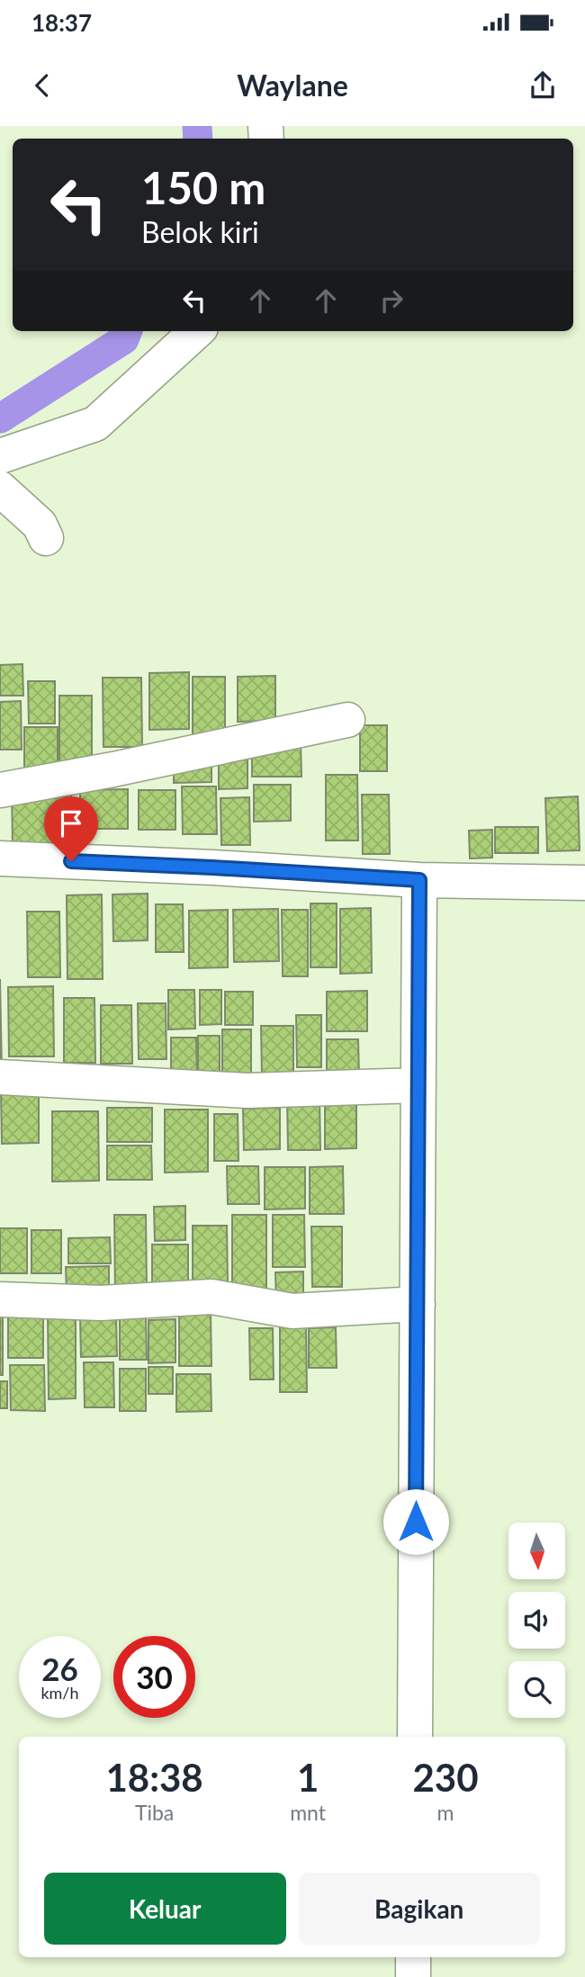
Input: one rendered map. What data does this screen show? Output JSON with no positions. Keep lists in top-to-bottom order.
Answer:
{
  "north": "bottom",
  "page": {
    "status": "18:37",
    "header": "Waylane",
    "turn": ["150 m", "Belok kiri"],
    "speed": "26 km/h",
    "limit": "30",
    "eta": [
      "18:38",
      "Tiba",
      "1",
      "mnt",
      "230",
      "m"
    ],
    "buttons": ["Keluar", "Bagikan"]
  }
}
